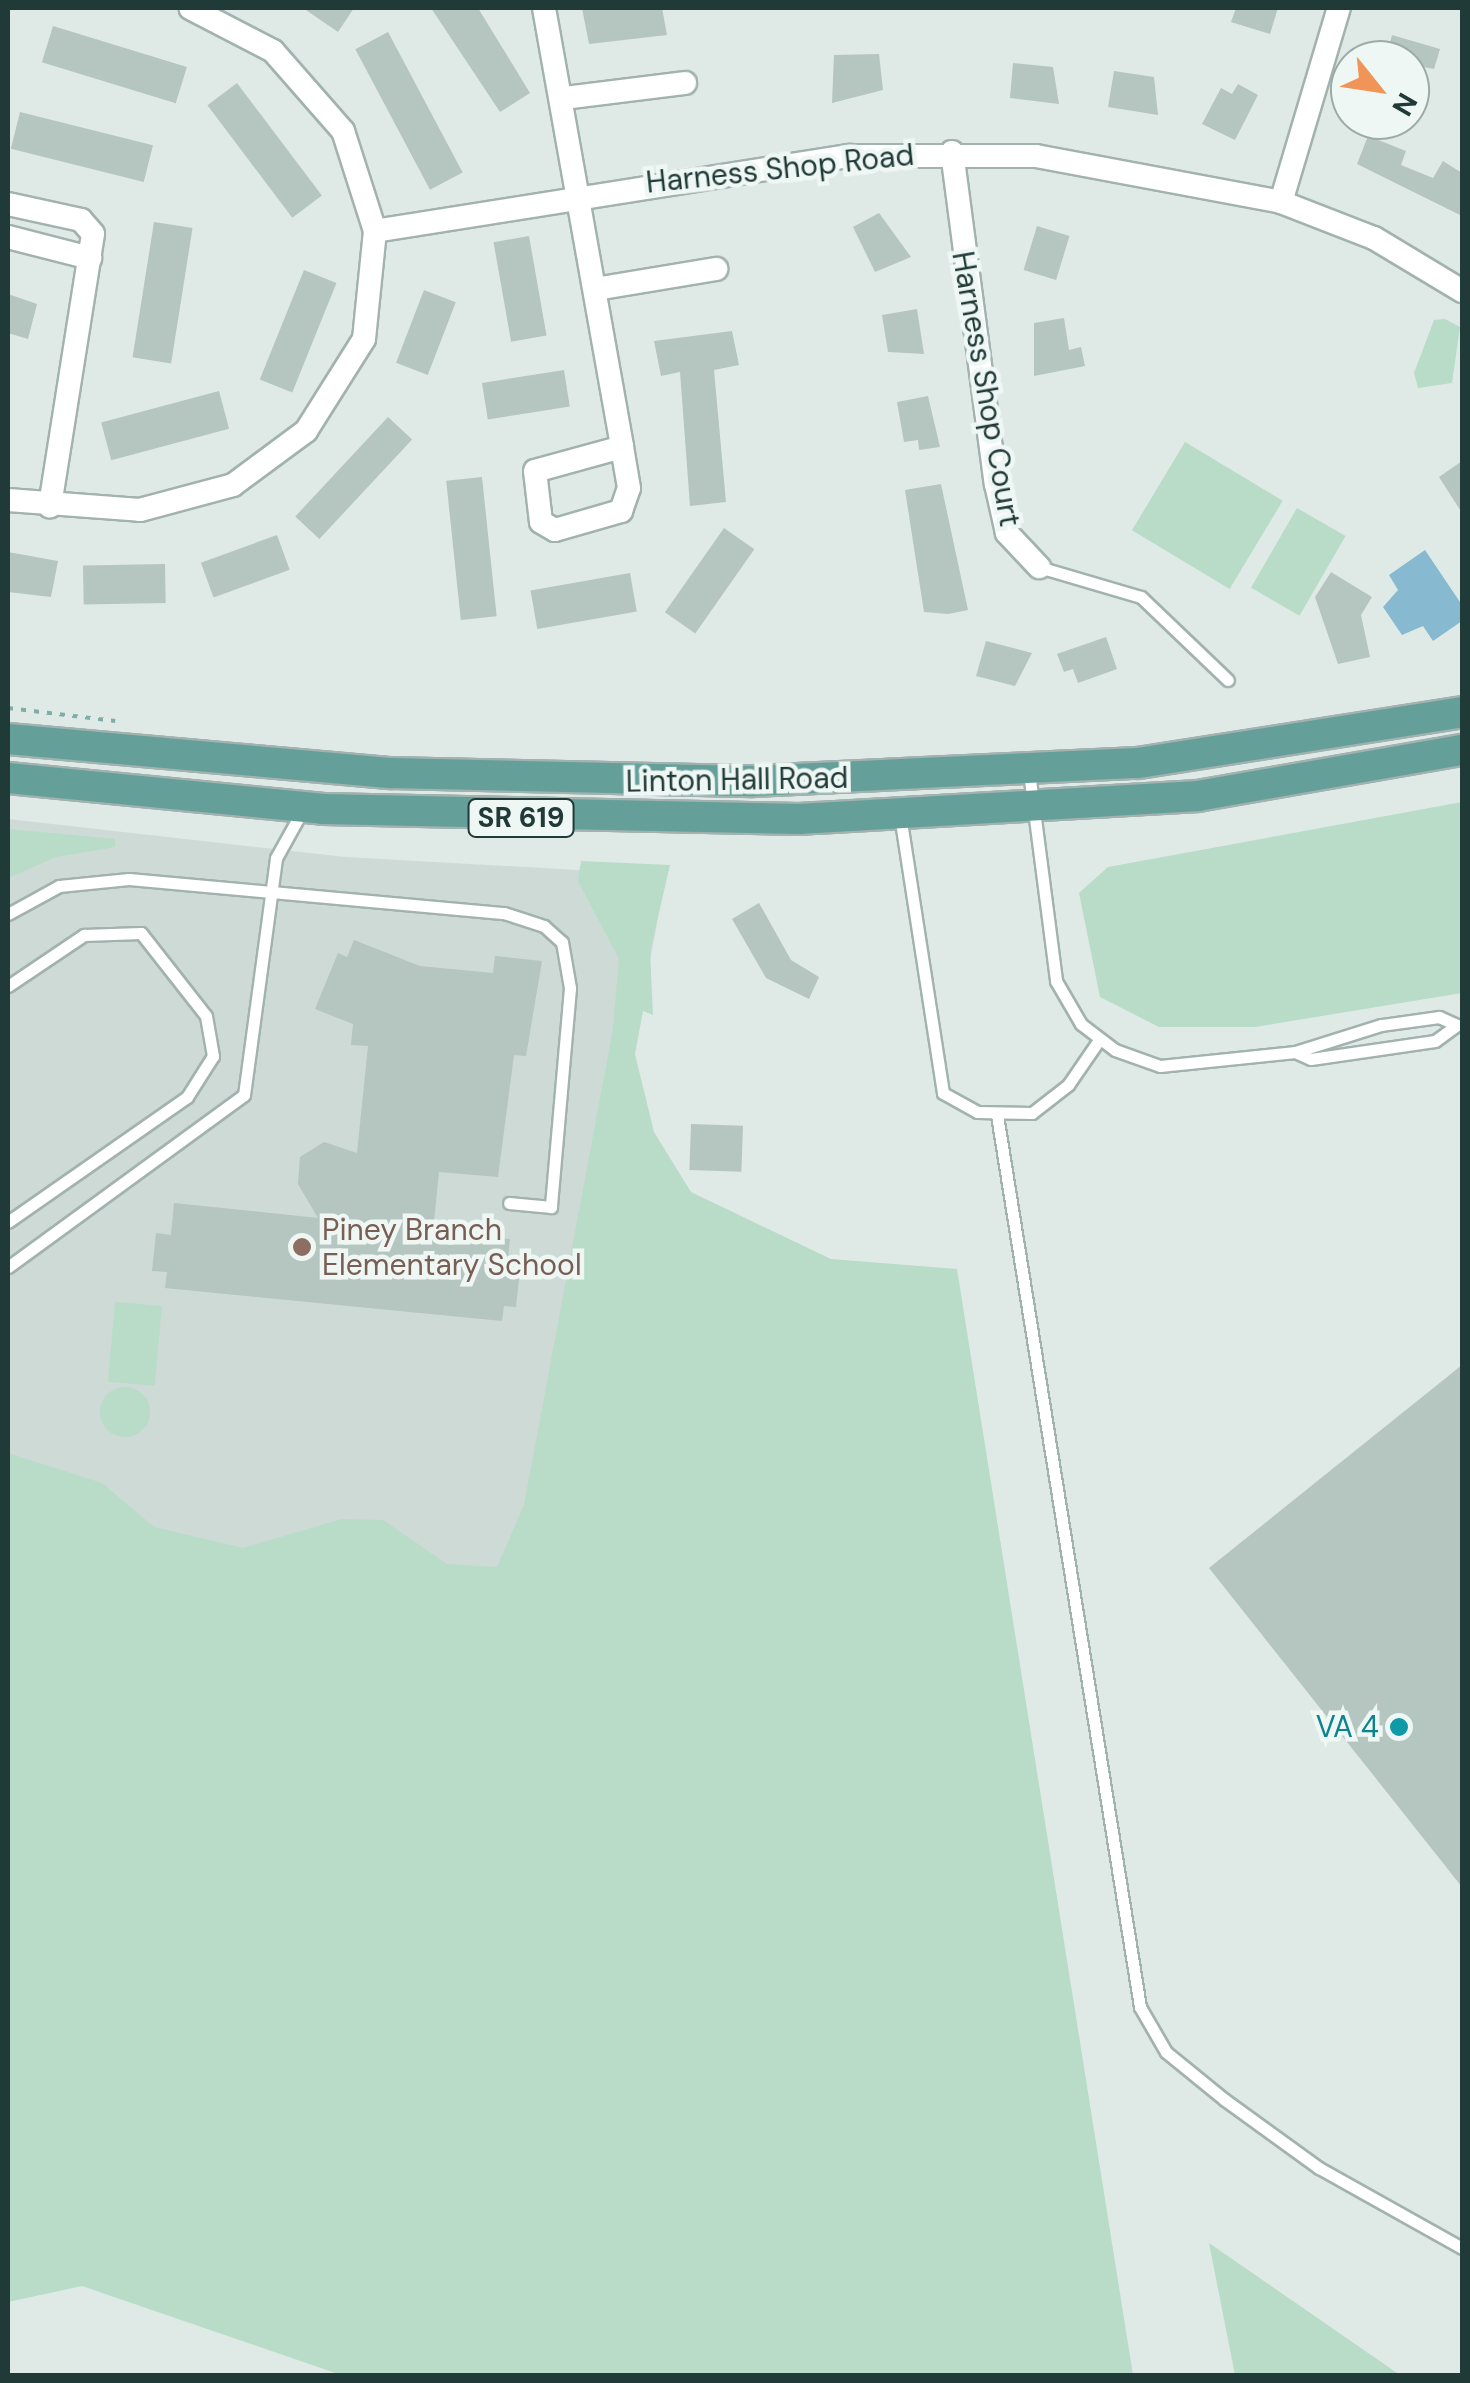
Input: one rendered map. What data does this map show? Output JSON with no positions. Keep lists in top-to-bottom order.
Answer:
{
  "streets": {
    "main road": ["Linton Hall Road", "SR 619"],
    "street": ["Harness Shop Road", "Harness Shop Court"]
  },
  "crossings": [
    ["Harness Shop Road", "Harness Shop Court"]
  ],
  "places": ["Piney Branch Elementary School", "VA 4"],
  "north": "bottom right"
}
